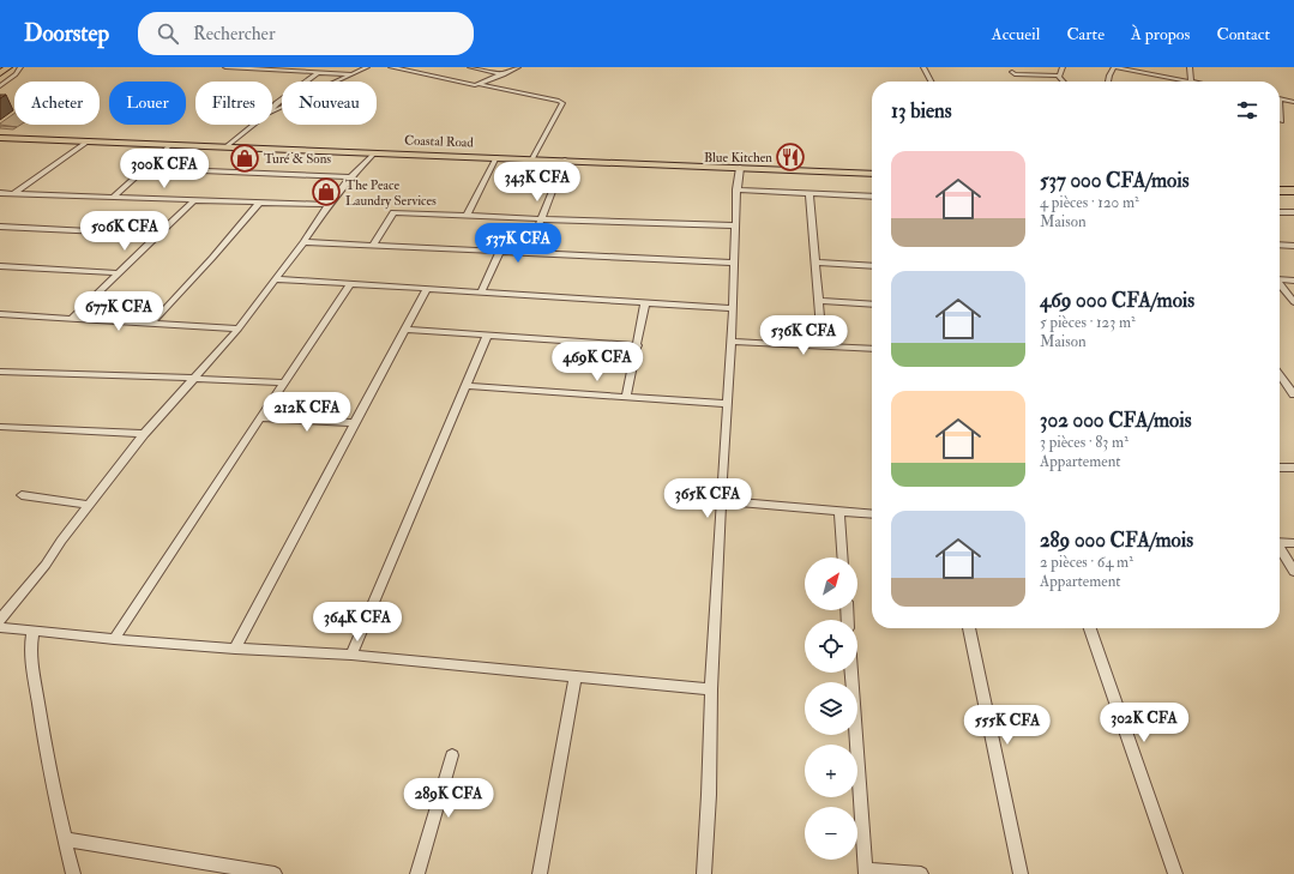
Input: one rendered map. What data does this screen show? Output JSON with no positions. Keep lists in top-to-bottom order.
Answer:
{
  "streets": {
    "main road": ["Coastal Road"]
  },
  "places": {
    "restaurant": ["Blue Kitchen"],
    "shop": ["Turé & Sons", "The Peace Laundry Services"]
  },
  "north": "top right",
  "page": {
    "header": "Doorstep",
    "search": "Rechercher",
    "nav": [
      "Accueil",
      "Carte",
      "À propos",
      "Contact"
    ],
    "chip": [
      "Acheter",
      "Louer",
      "Filtres",
      "Nouveau"
    ],
    "heading": "13 biens",
    "list": [
      {
        "name": "537 000 CFA/mois",
        "note": "4 pièces · 120 m² · Maison"
      },
      {
        "name": "469 000 CFA/mois",
        "note": "5 pièces · 123 m² · Maison"
      },
      {
        "name": "302 000 CFA/mois",
        "note": "3 pièces · 83 m² · Appartement"
      },
      {
        "name": "289 000 CFA/mois",
        "note": "2 pièces · 64 m² · Appartement"
      }
    ],
    "price": [
      "300K CFA",
      "343K CFA",
      "506K CFA",
      "537K CFA",
      "677K CFA",
      "536K CFA",
      "469K CFA",
      "212K CFA",
      "365K CFA",
      "364K CFA",
      "302K CFA",
      "555K CFA",
      "289K CFA"
    ],
    "map_buttons": ["+", "−"]
  }
}
